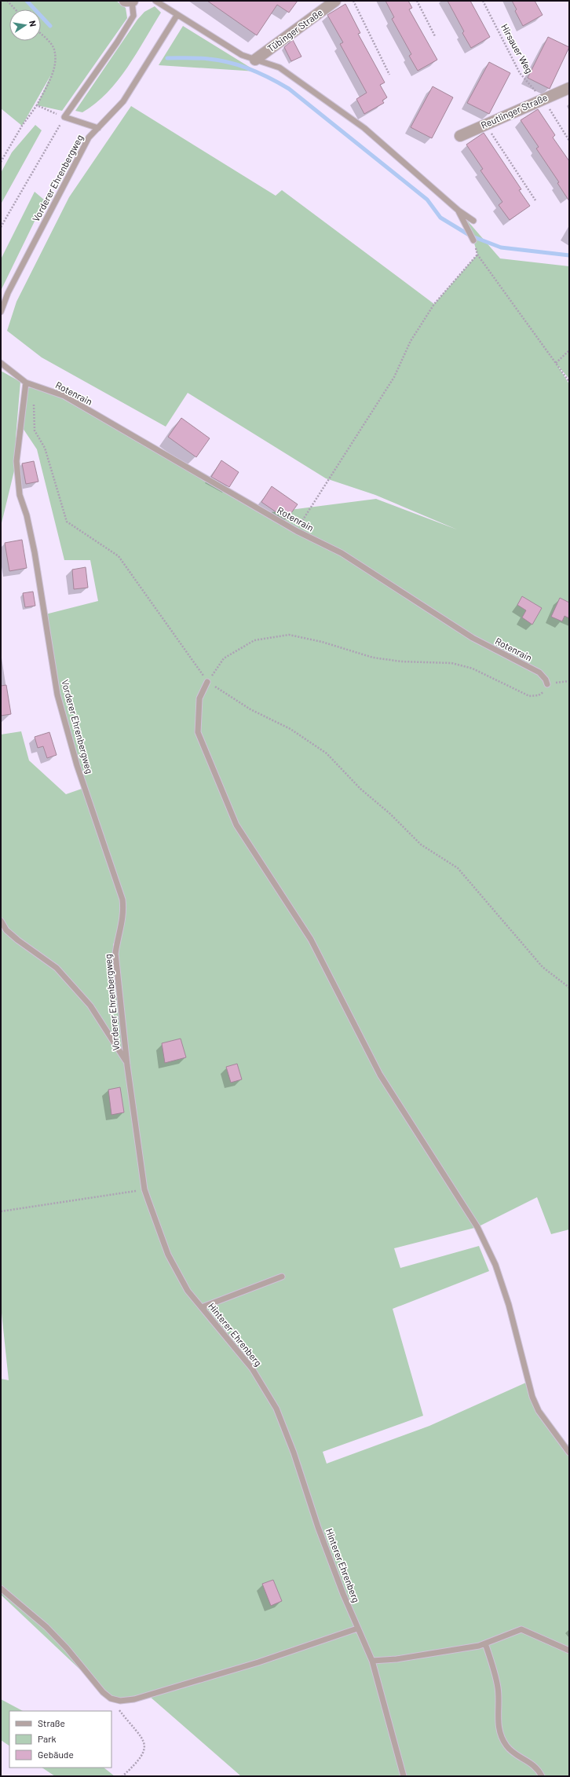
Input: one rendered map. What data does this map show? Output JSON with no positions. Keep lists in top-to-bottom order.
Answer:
{
  "streets": {
    "street": ["Tübinger Straße", "Reutlinger Straße"],
    "lane": ["Vorderer Ehrenbergweg", "Rotenrain", "Hinterer Ehrenberg"],
    "path": ["Hirsauer Weg"]
  },
  "crossings": [
    ["Hirsauer Weg", "Reutlinger Straße"],
    ["Vorderer Ehrenbergweg", "Rotenrain"],
    ["Vorderer Ehrenbergweg", "Hinterer Ehrenberg"]
  ],
  "legend": ["Straße", "Park", "Gebäude"],
  "north": "right"
}
